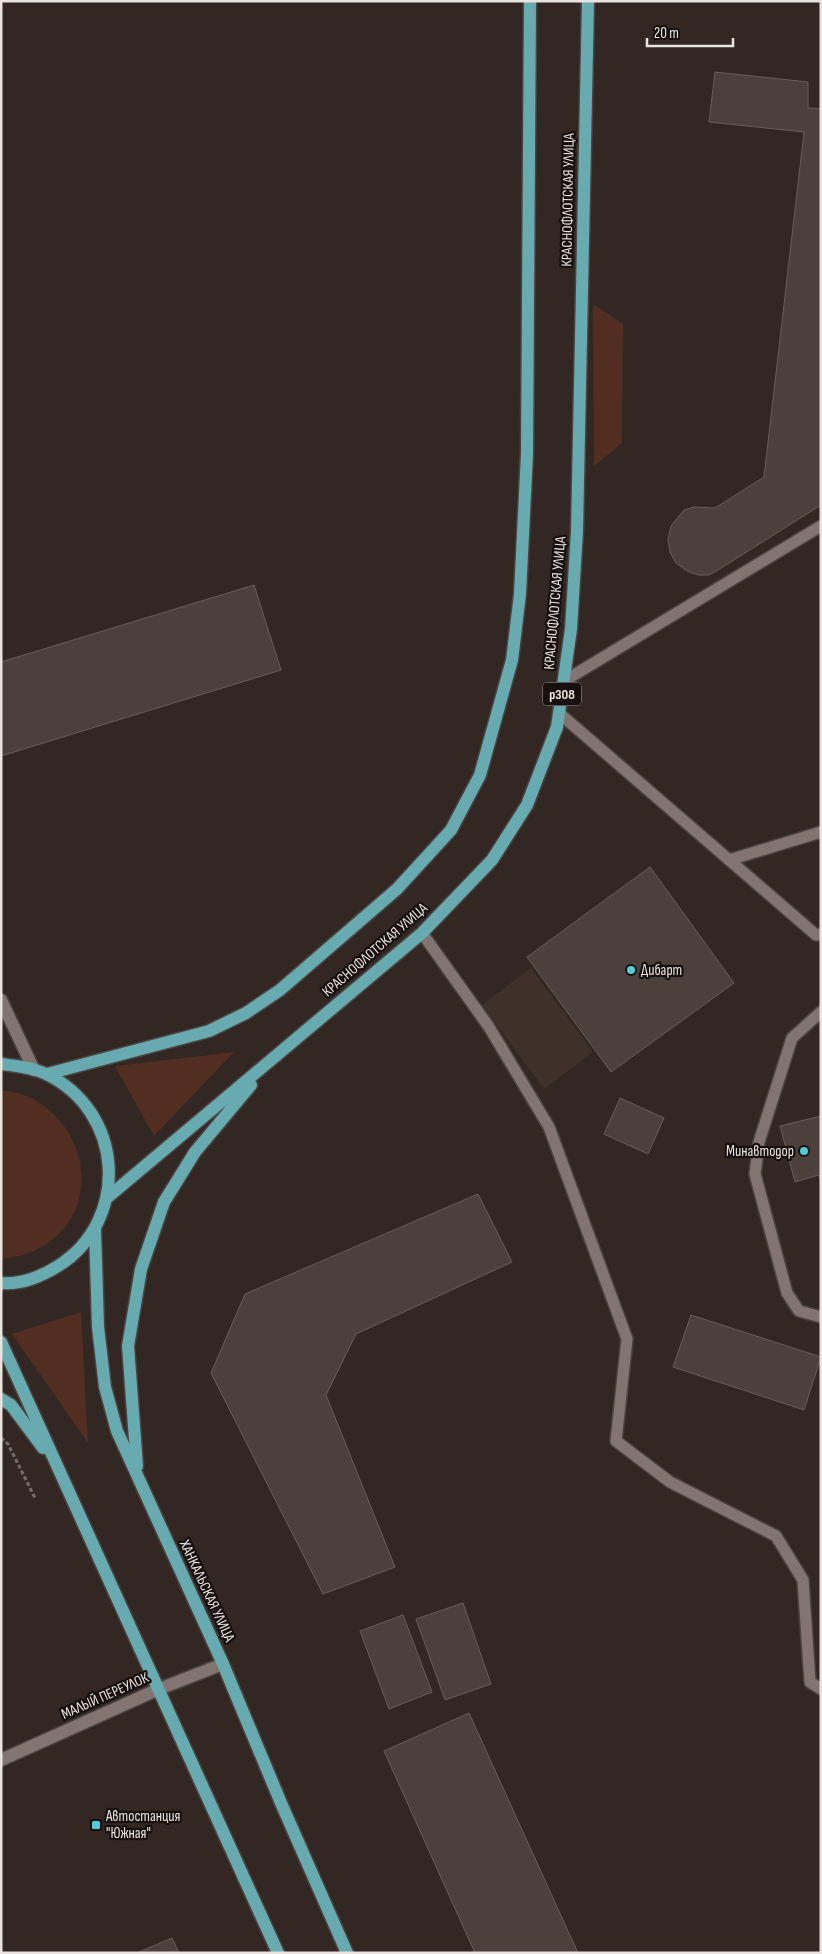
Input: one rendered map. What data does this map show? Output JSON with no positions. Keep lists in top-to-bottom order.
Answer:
{
  "streets": {
    "main road": ["КРАСНОФЛОТСКАЯ УЛИЦА", "p308", "ХАНКАЛЬСКАЯ УЛИЦА"],
    "street": ["МАЛЫЙ ПЕРЕУЛОК"]
  },
  "crossings": [
    ["ХАНКАЛЬСКАЯ УЛИЦА", "МАЛЫЙ ПЕРЕУЛОК"]
  ],
  "places": {
    "other": ["Дибарт", "Минавтодор"],
    "transit": ["Автостанция \"Южная\""]
  },
  "scale_bar": "20 m"
}
